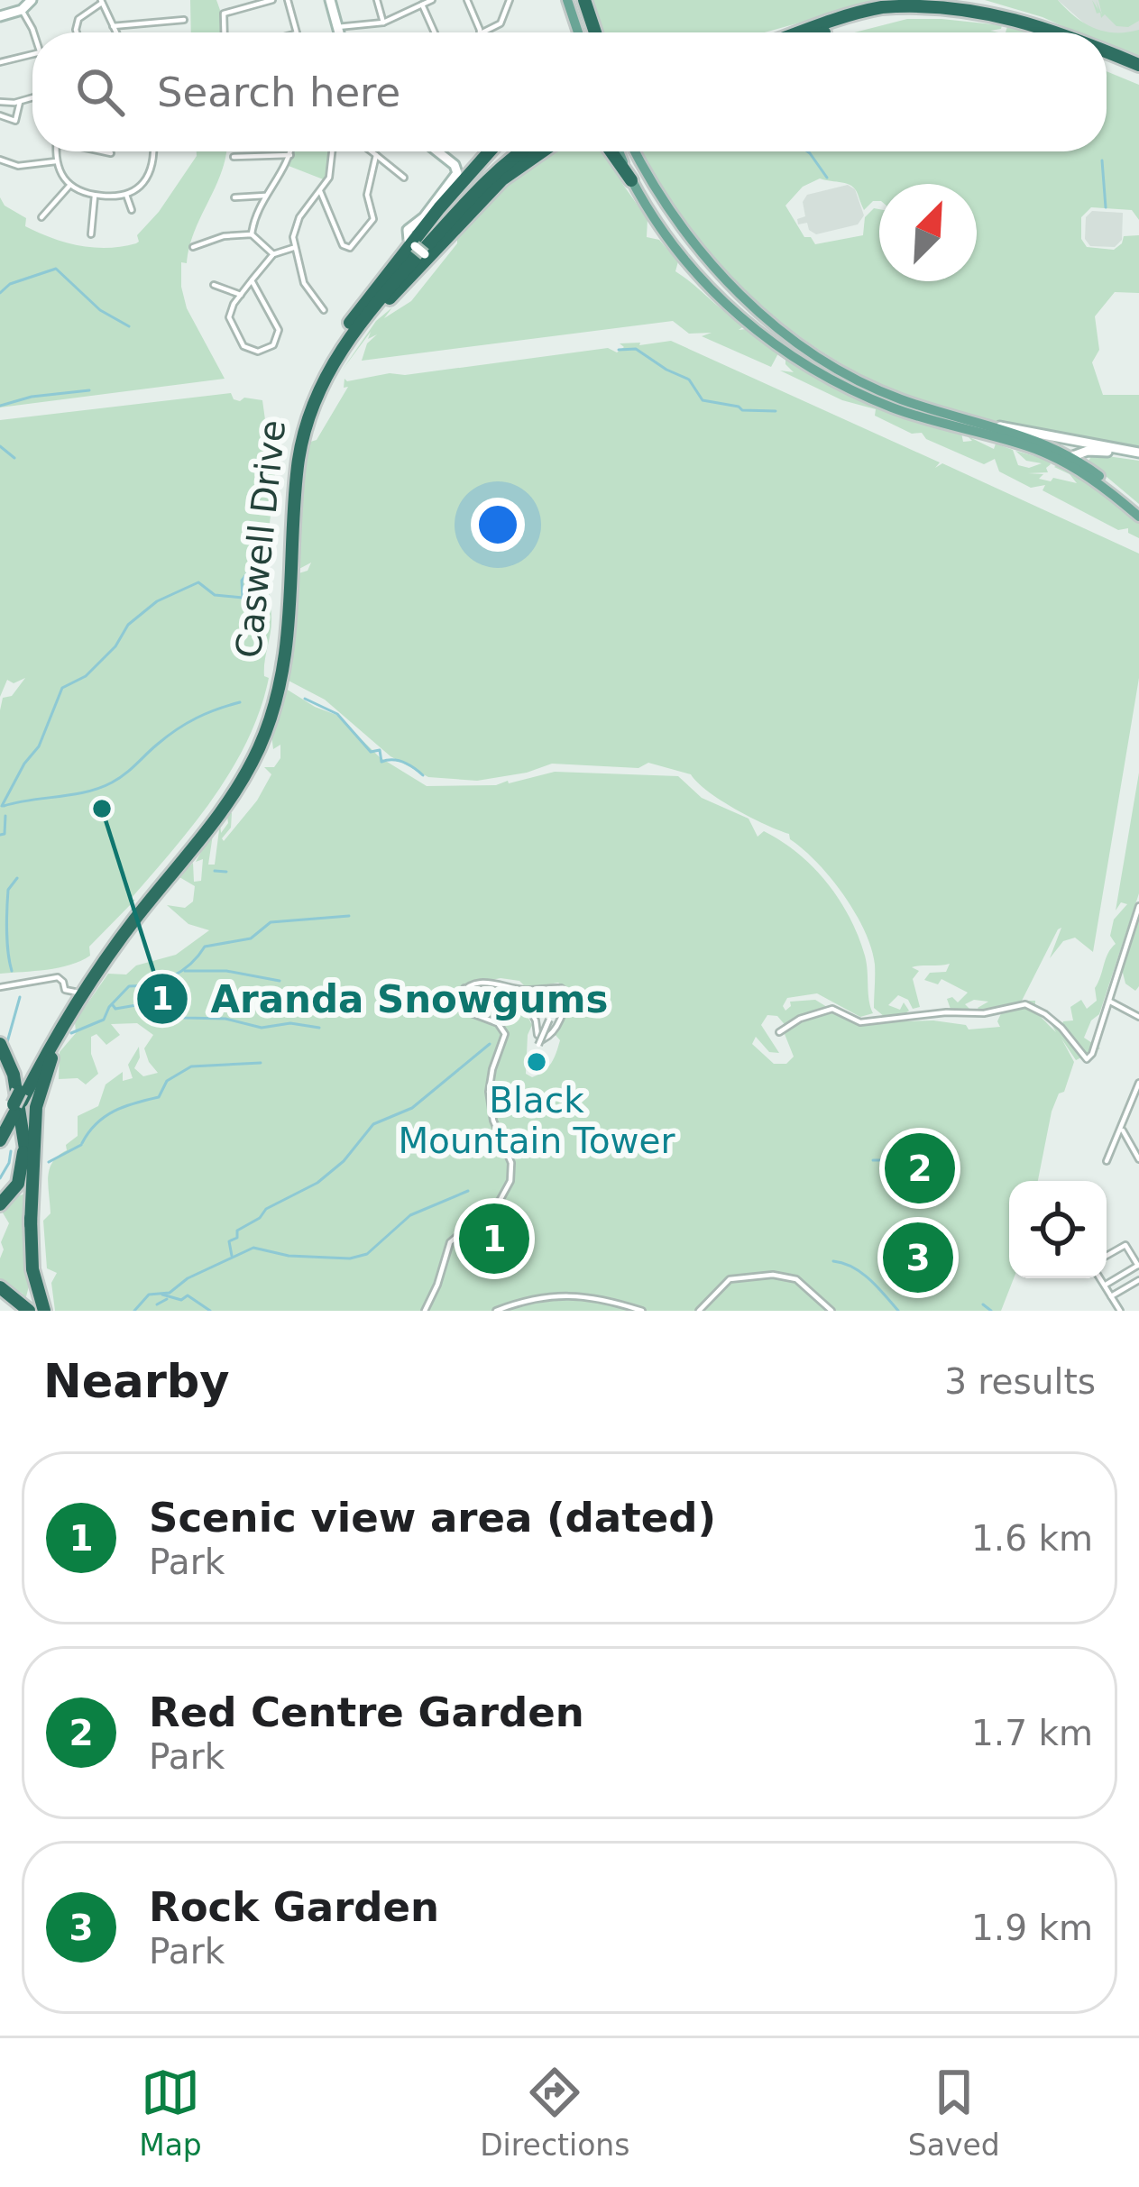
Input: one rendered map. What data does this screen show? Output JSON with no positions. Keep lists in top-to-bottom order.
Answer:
{
  "streets": {
    "highway": ["Caswell Drive"]
  },
  "places": ["Aranda Snowgums", "Black Mountain Tower"],
  "north": "top right",
  "page": {
    "search": "Search here",
    "pins": ["2", "1", "3"],
    "heading": ["Nearby", "3 results"],
    "list": [
      {
        "mark": "1",
        "name": "Scenic view area (dated)",
        "note": "Park",
        "value": "1.6 km"
      },
      {
        "mark": "2",
        "name": "Red Centre Garden",
        "note": "Park",
        "value": "1.7 km"
      },
      {
        "mark": "3",
        "name": "Rock Garden",
        "note": "Park",
        "value": "1.9 km"
      }
    ],
    "nav": ["Map", "Directions", "Saved"]
  }
}
